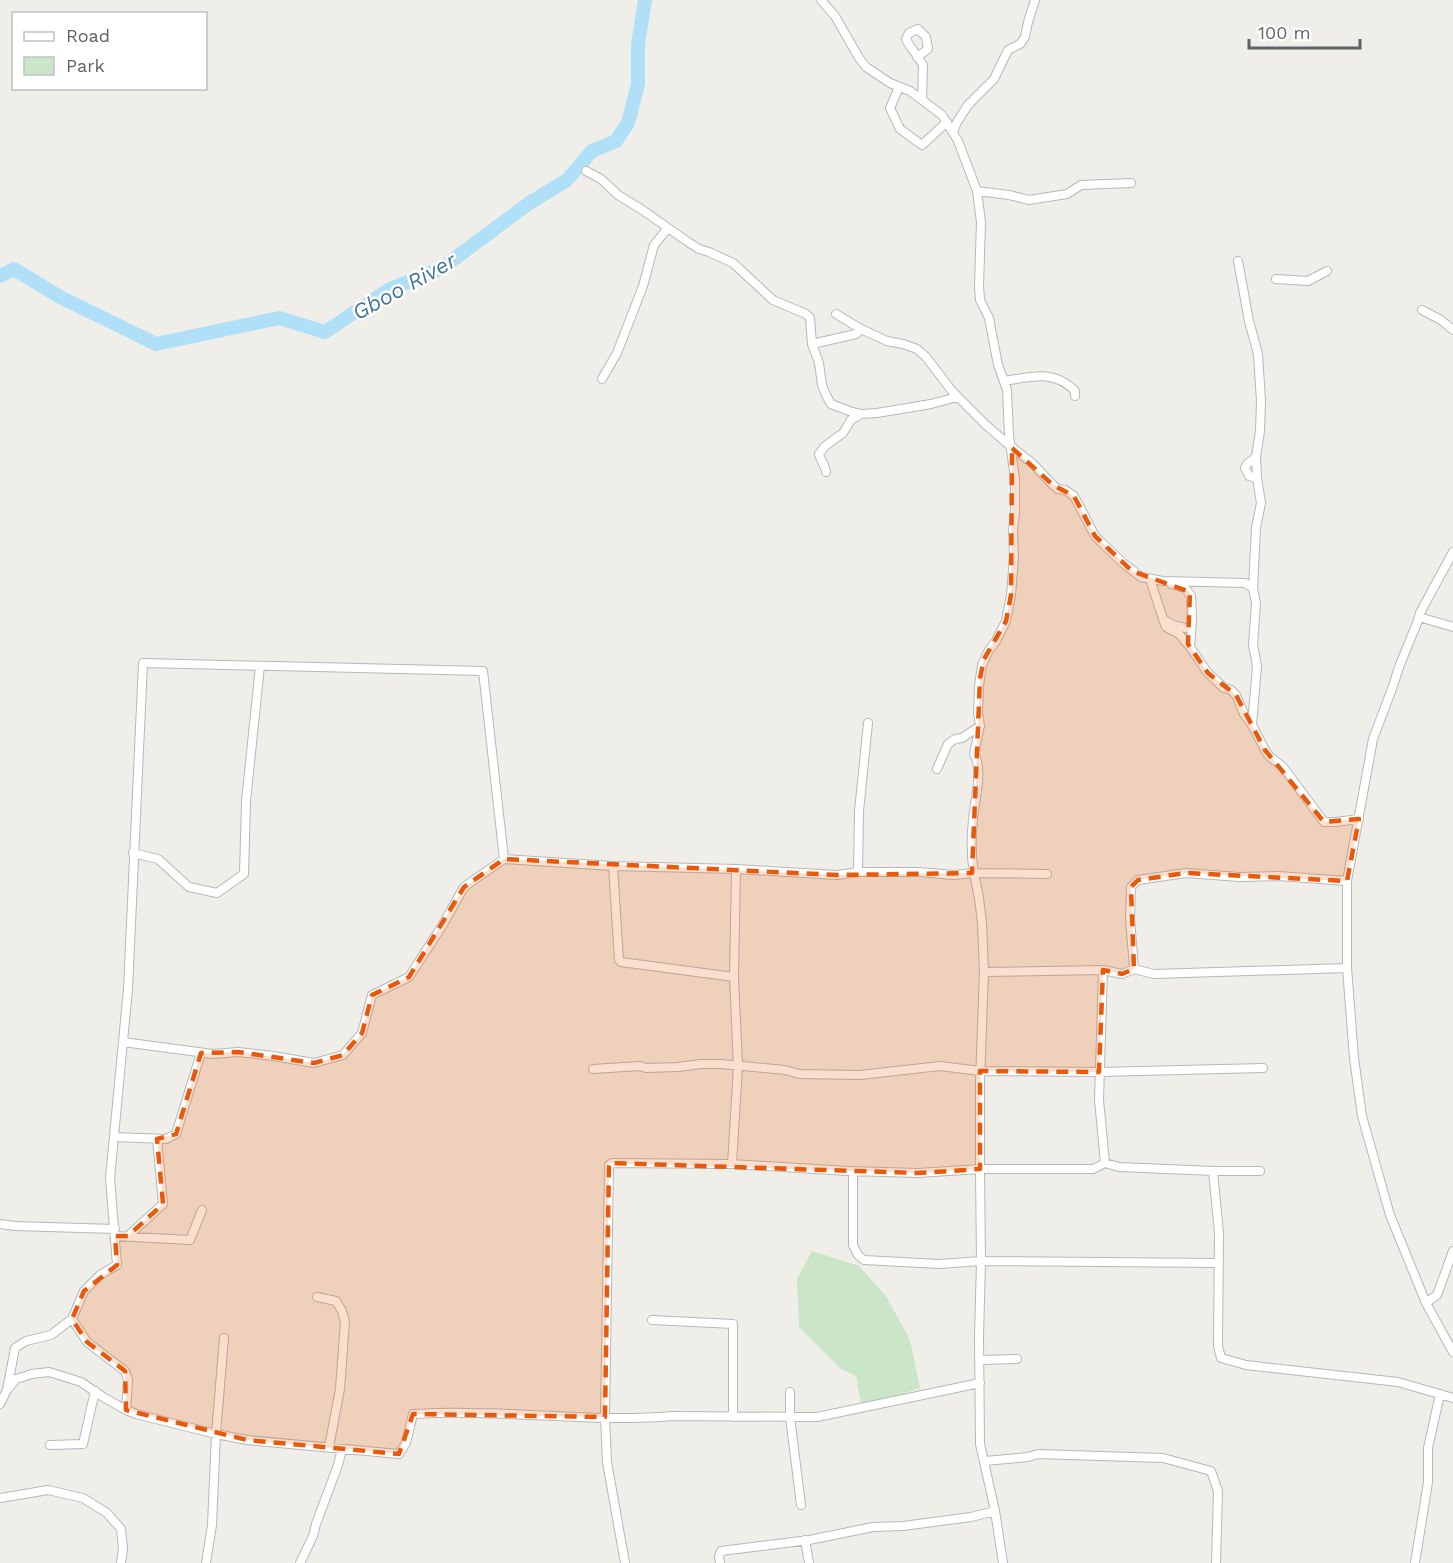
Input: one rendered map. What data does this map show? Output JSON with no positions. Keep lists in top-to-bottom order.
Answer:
{
  "water": ["Gboo River"],
  "legend": ["Road", "Park"],
  "scale_bar": "100 m"
}
